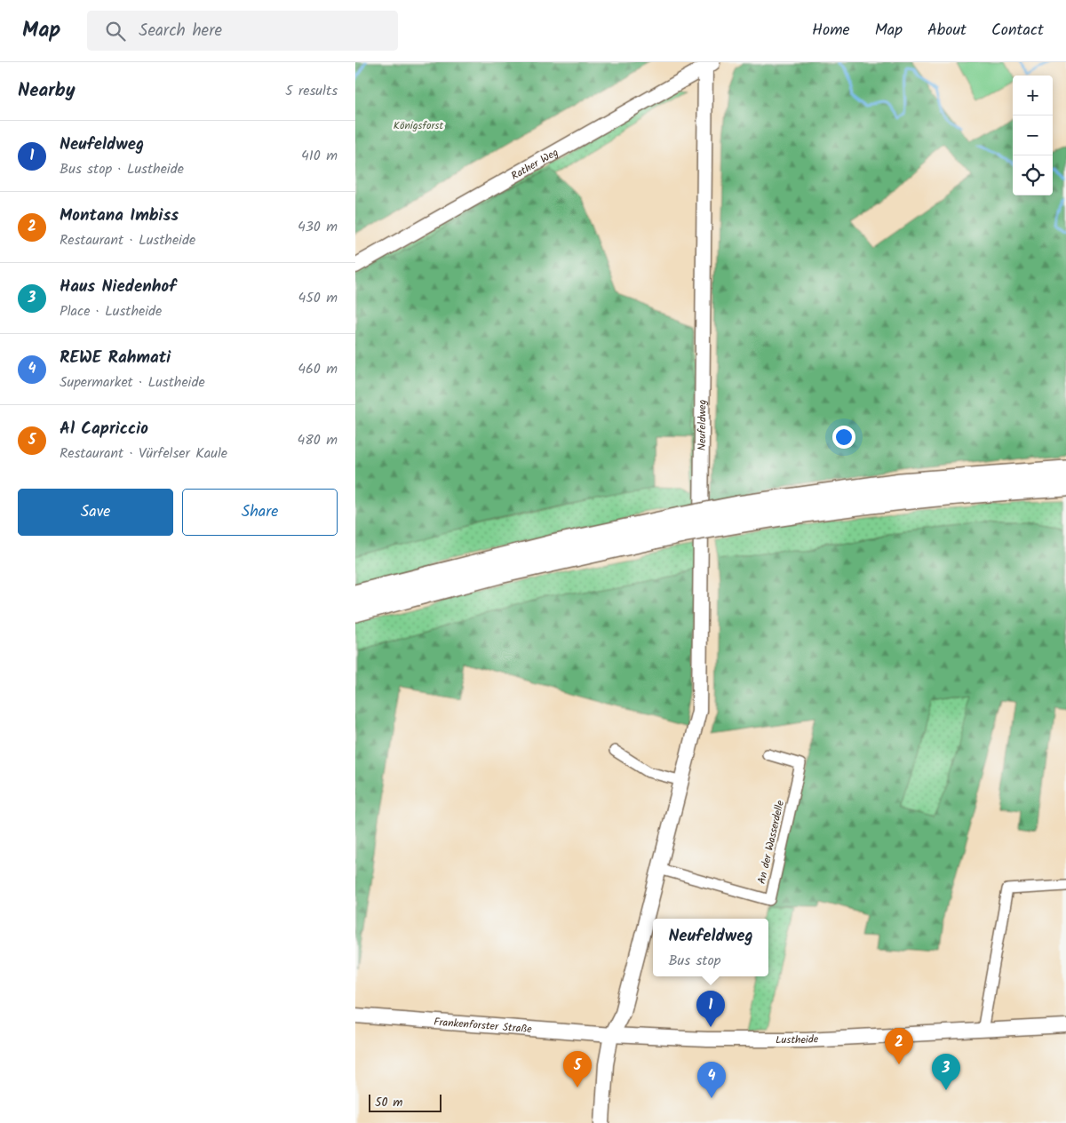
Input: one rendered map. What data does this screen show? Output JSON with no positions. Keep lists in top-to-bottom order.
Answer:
{
  "streets": {
    "main road": [
      "Rather Weg",
      "Neufeldweg",
      "Frankenforster Straße",
      "Lustheide"
    ],
    "street": ["An der Wasserdelle"]
  },
  "crossings": [
    ["Rather Weg", "Neufeldweg"],
    ["Neufeldweg", "An der Wasserdelle"],
    ["Neufeldweg", "Frankenforster Straße"],
    ["Neufeldweg", "Lustheide"],
    ["Frankenforster Straße", "Lustheide"]
  ],
  "parks": ["Königsforst"],
  "scale_bar": "50 m",
  "page": {
    "header": "Map",
    "search": "Search here",
    "nav": [
      "Home",
      "Map",
      "About",
      "Contact"
    ],
    "heading": ["Nearby", "5 results"],
    "map_buttons": ["+", "−"],
    "list": [
      {
        "mark": "1",
        "name": "Neufeldweg",
        "note": "Bus stop · Lustheide",
        "value": "410 m"
      },
      {
        "mark": "2",
        "name": "Montana Imbiss",
        "note": "Restaurant · Lustheide",
        "value": "430 m"
      },
      {
        "mark": "3",
        "name": "Haus Niedenhof",
        "note": "Place · Lustheide",
        "value": "450 m"
      },
      {
        "mark": "4",
        "name": "REWE Rahmati",
        "note": "Supermarket · Lustheide",
        "value": "460 m"
      },
      {
        "mark": "5",
        "name": "Al Capriccio",
        "note": "Restaurant · Vürfelser Kaule",
        "value": "480 m"
      }
    ],
    "buttons": ["Save", "Share"],
    "popup": ["Neufeldweg", "Bus stop"],
    "pins": [
      "1",
      "2",
      "5",
      "3",
      "4"
    ],
    "scale": "50 m"
  }
}
